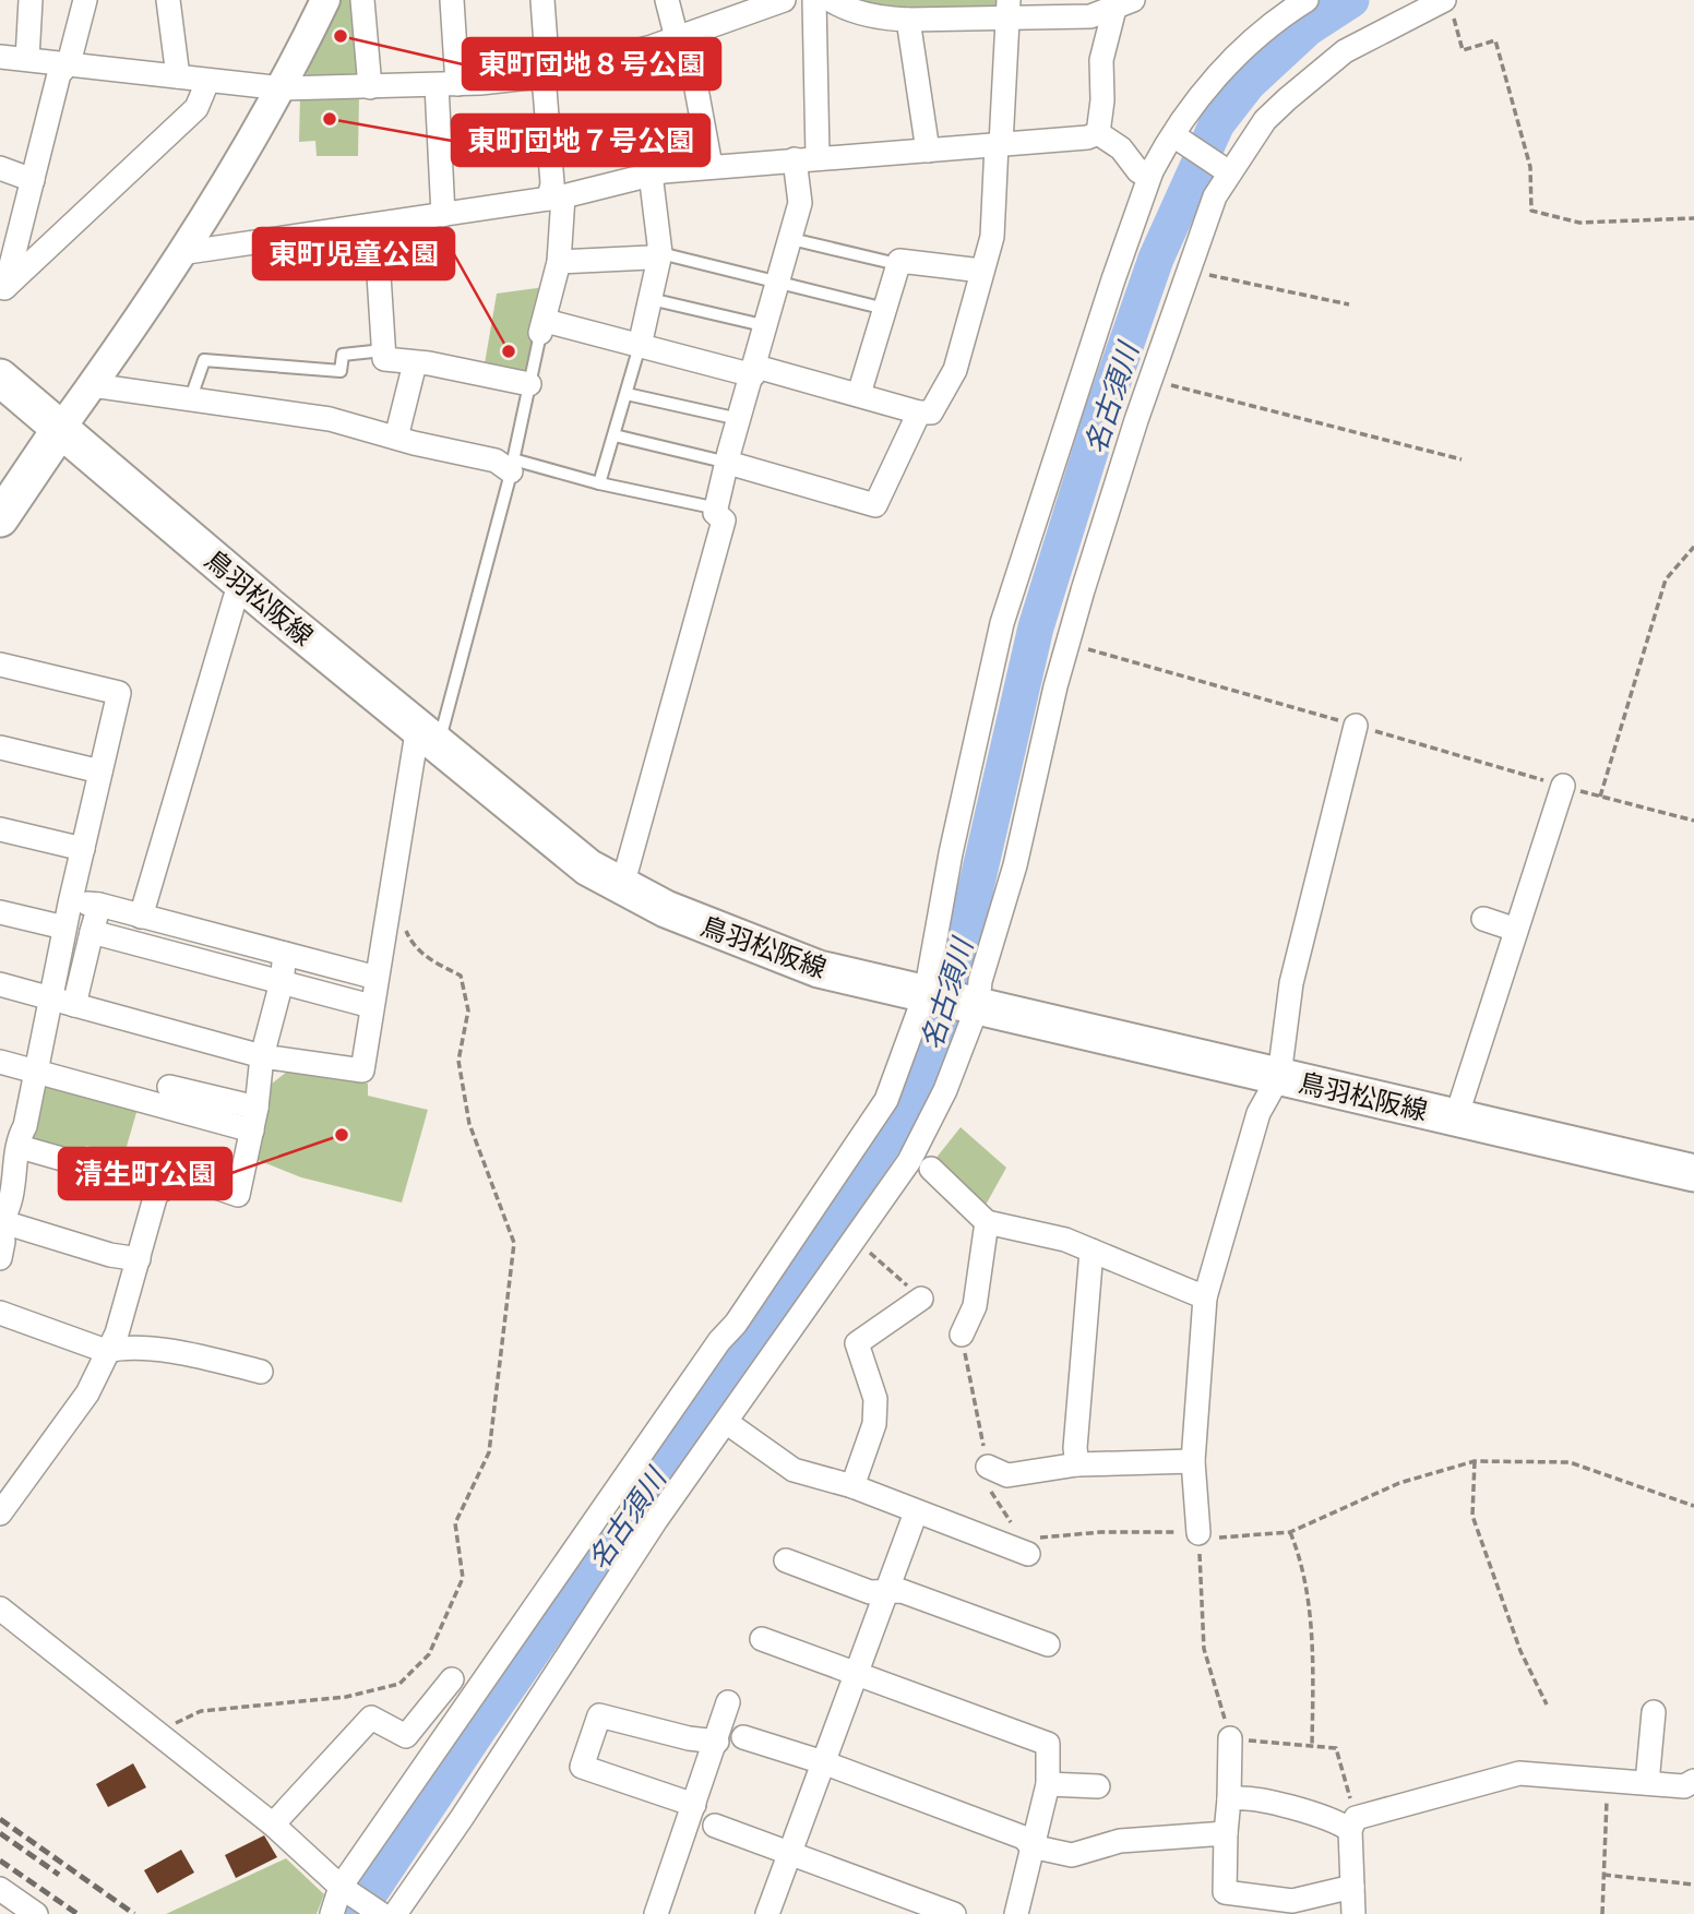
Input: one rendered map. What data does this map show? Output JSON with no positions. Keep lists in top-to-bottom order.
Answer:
{
  "streets": {
    "main road": ["鳥羽松阪線"]
  },
  "water": ["名古須川"],
  "places": [
    "東町団地８号公園",
    "東町団地７号公園",
    "東町児童公園",
    "清生町公園"
  ]
}
